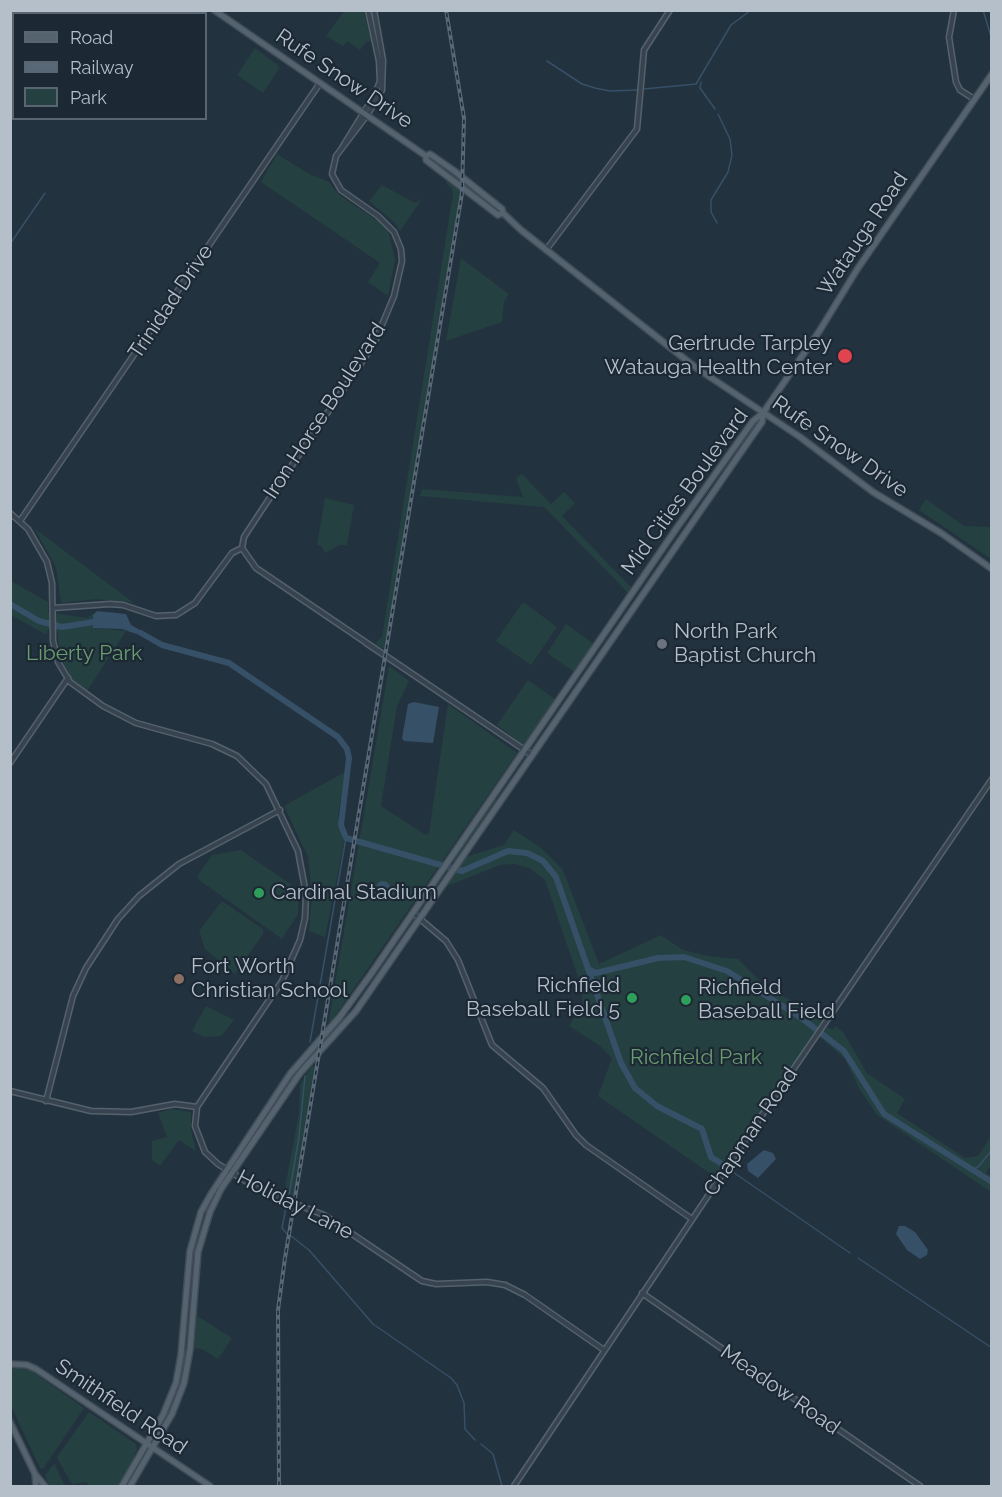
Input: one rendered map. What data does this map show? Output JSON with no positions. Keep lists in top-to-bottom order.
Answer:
{
  "streets": {
    "main road": [
      "Rufe Snow Drive",
      "Watauga Road",
      "Mid Cities Boulevard",
      "Smithfield Road"
    ],
    "street": [
      "Trinidad Drive",
      "Iron Horse Boulevard",
      "Chapman Road",
      "Holiday Lane",
      "Meadow Road"
    ]
  },
  "crossings": [
    ["Rufe Snow Drive", "Watauga Road"],
    ["Rufe Snow Drive", "Trinidad Drive"],
    ["Rufe Snow Drive", "Iron Horse Boulevard"],
    ["Rufe Snow Drive", "Mid Cities Boulevard"],
    ["Watauga Road", "Mid Cities Boulevard"],
    ["Mid Cities Boulevard", "Holiday Lane"],
    ["Mid Cities Boulevard", "Smithfield Road"],
    ["Chapman Road", "Holiday Lane"],
    ["Chapman Road", "Meadow Road"]
  ],
  "parks": ["Liberty Park", "Richfield Park"],
  "places": [
    "Gertrude Tarpley Watauga Health Center",
    "North Park Baptist Church",
    "Cardinal Stadium",
    "Fort Worth Christian School",
    "Richfield Baseball Field 5",
    "Richfield Baseball Field"
  ],
  "legend": ["Road", "Railway", "Park"]
}
